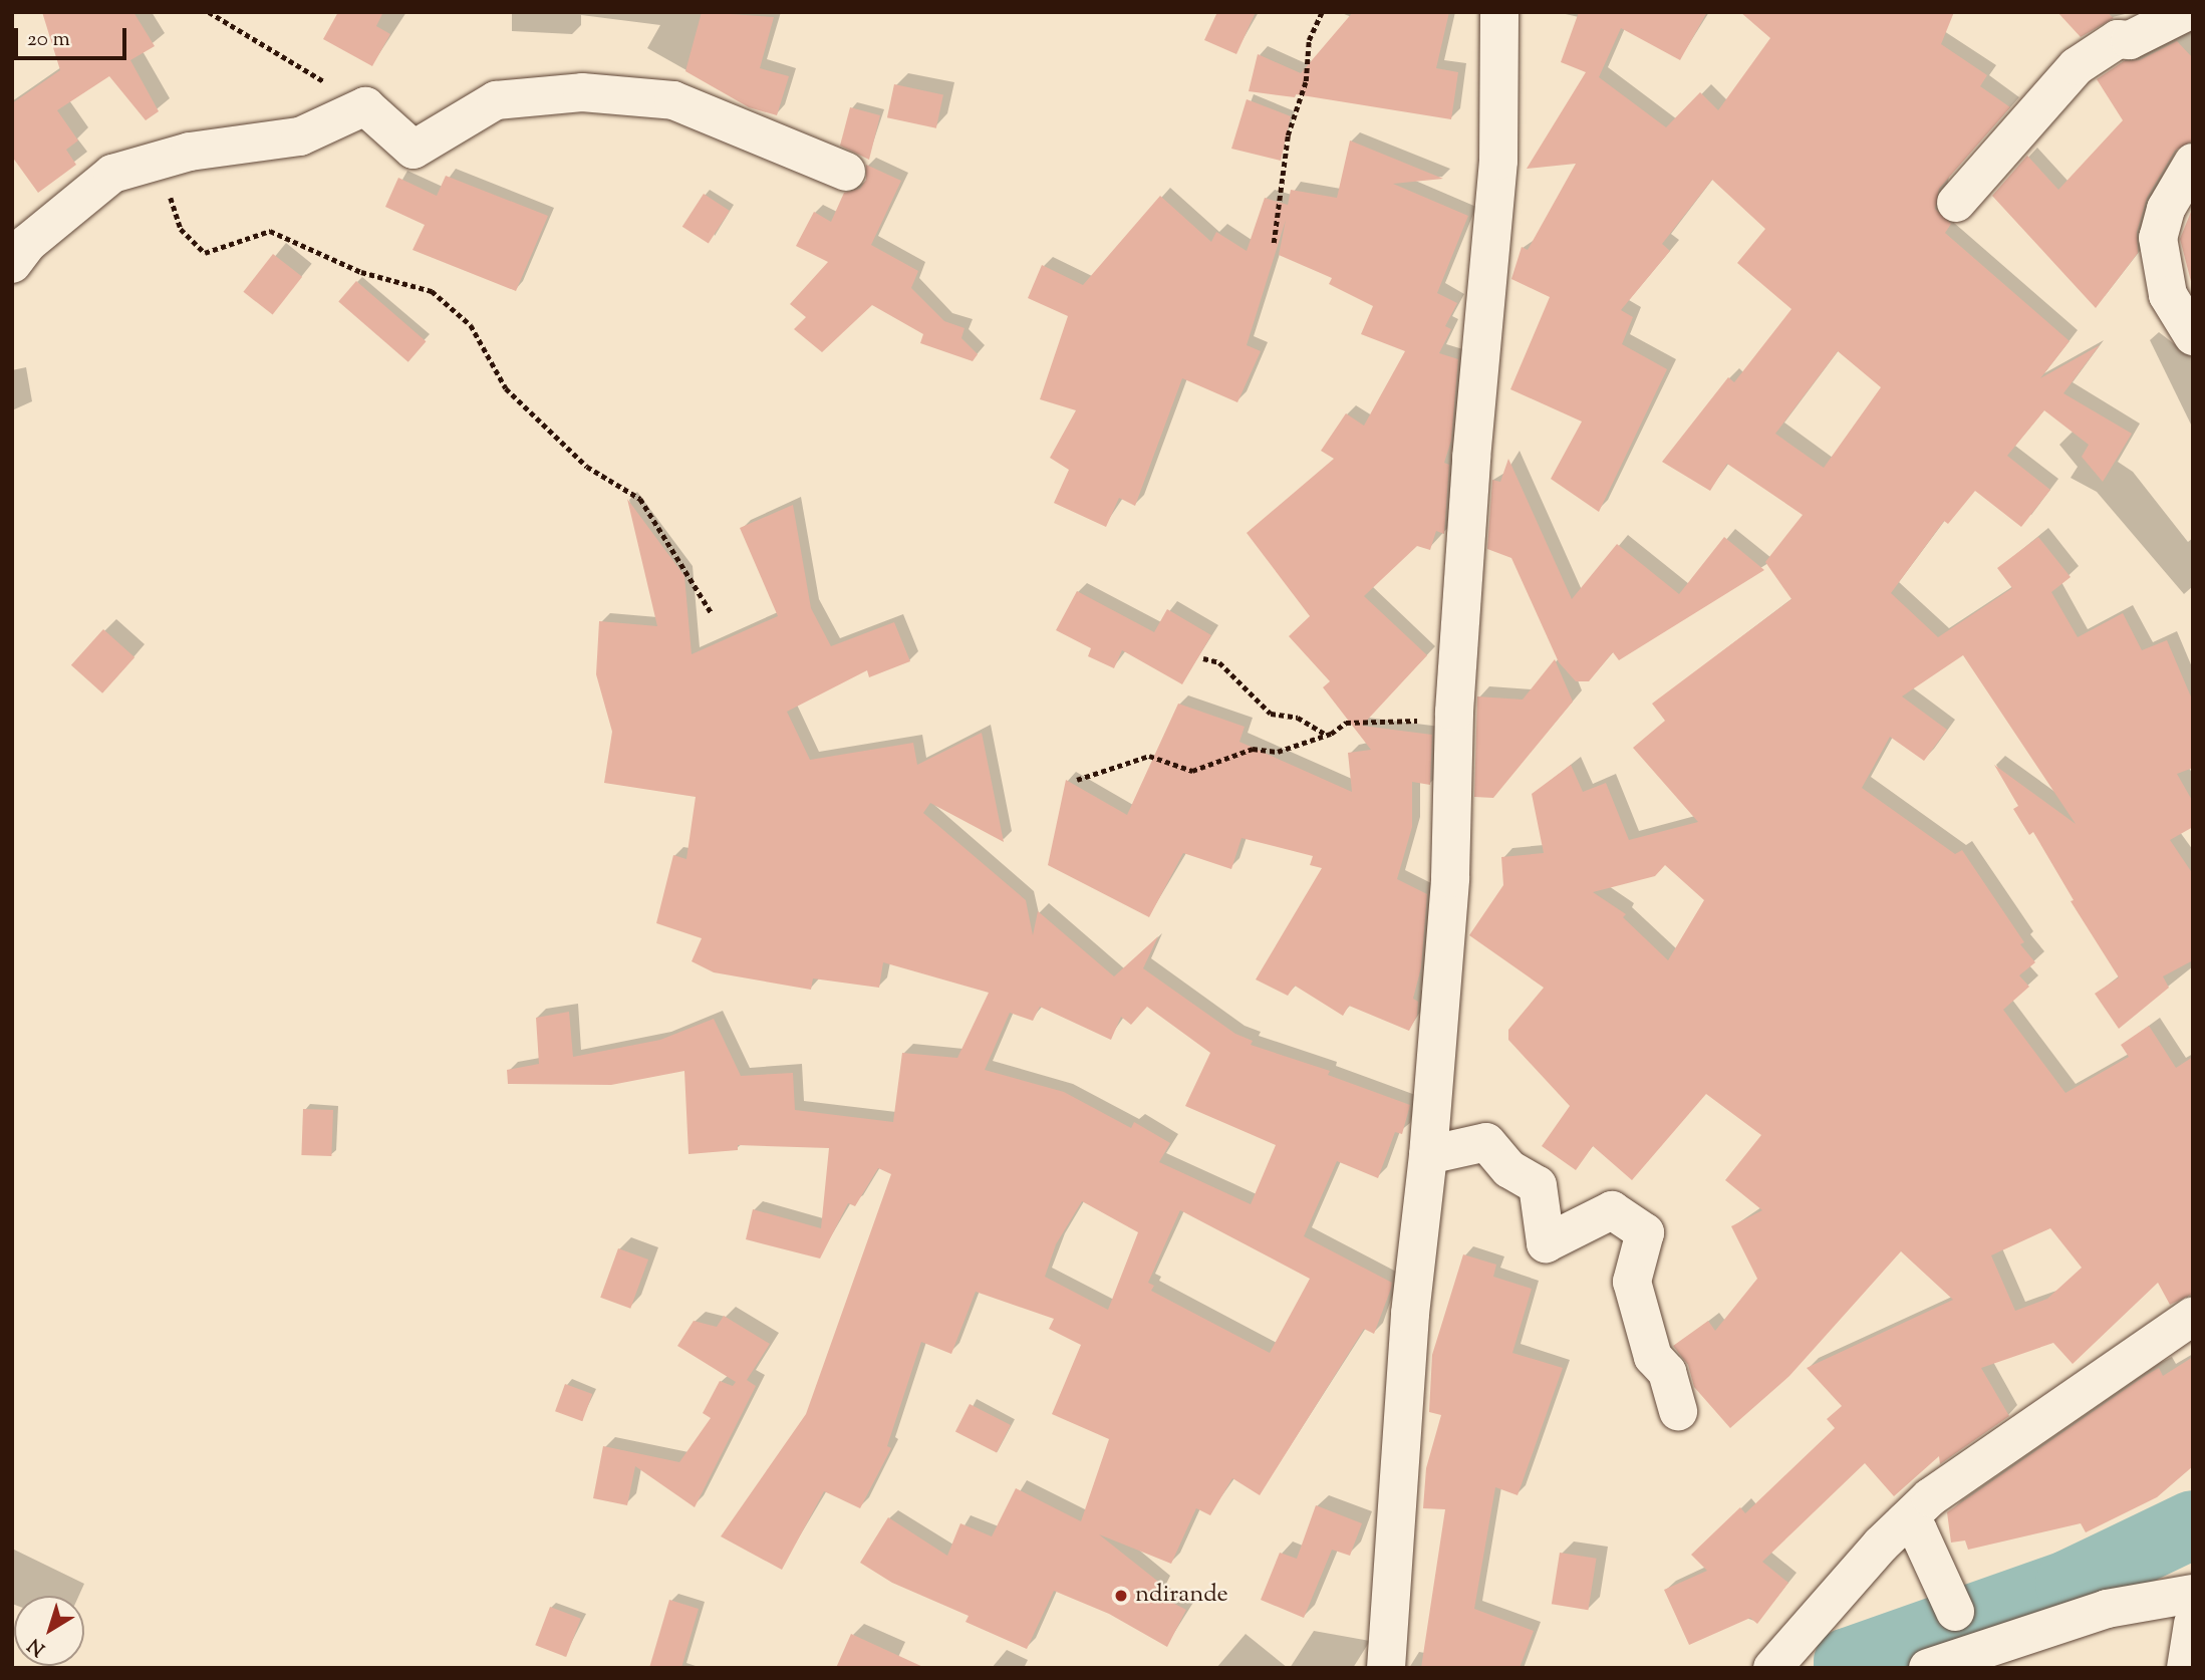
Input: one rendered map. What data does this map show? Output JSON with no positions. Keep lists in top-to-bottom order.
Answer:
{
  "places": ["ndirande"],
  "scale_bar": "20 m",
  "north": "bottom left"
}
